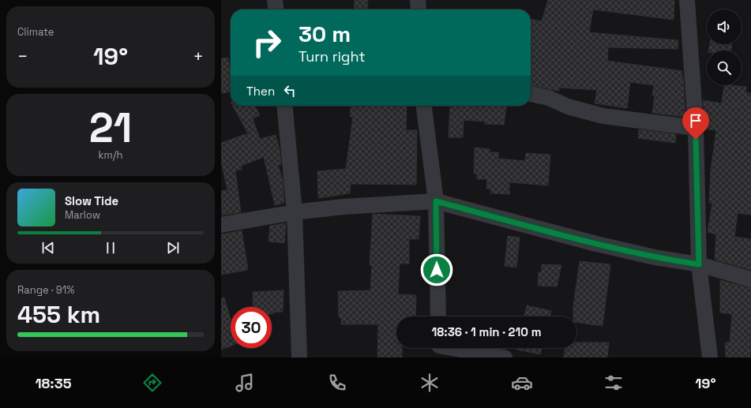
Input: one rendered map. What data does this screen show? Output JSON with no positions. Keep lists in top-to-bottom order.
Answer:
{
  "page": {
    "tile": [
      "Climate",
      ["21", "km/h"],
      ["Range · 91%", "455 km"]
    ],
    "turn": ["30 m", "Turn right"],
    "heat": ["−", "19°", "+"],
    "then": "Then",
    "song": ["Slow Tide", "Marlow"],
    "limit": "30",
    "trip": "18:36 · 1 min · 210 m",
    "tabs": ["18:35", "19°"]
  }
}
